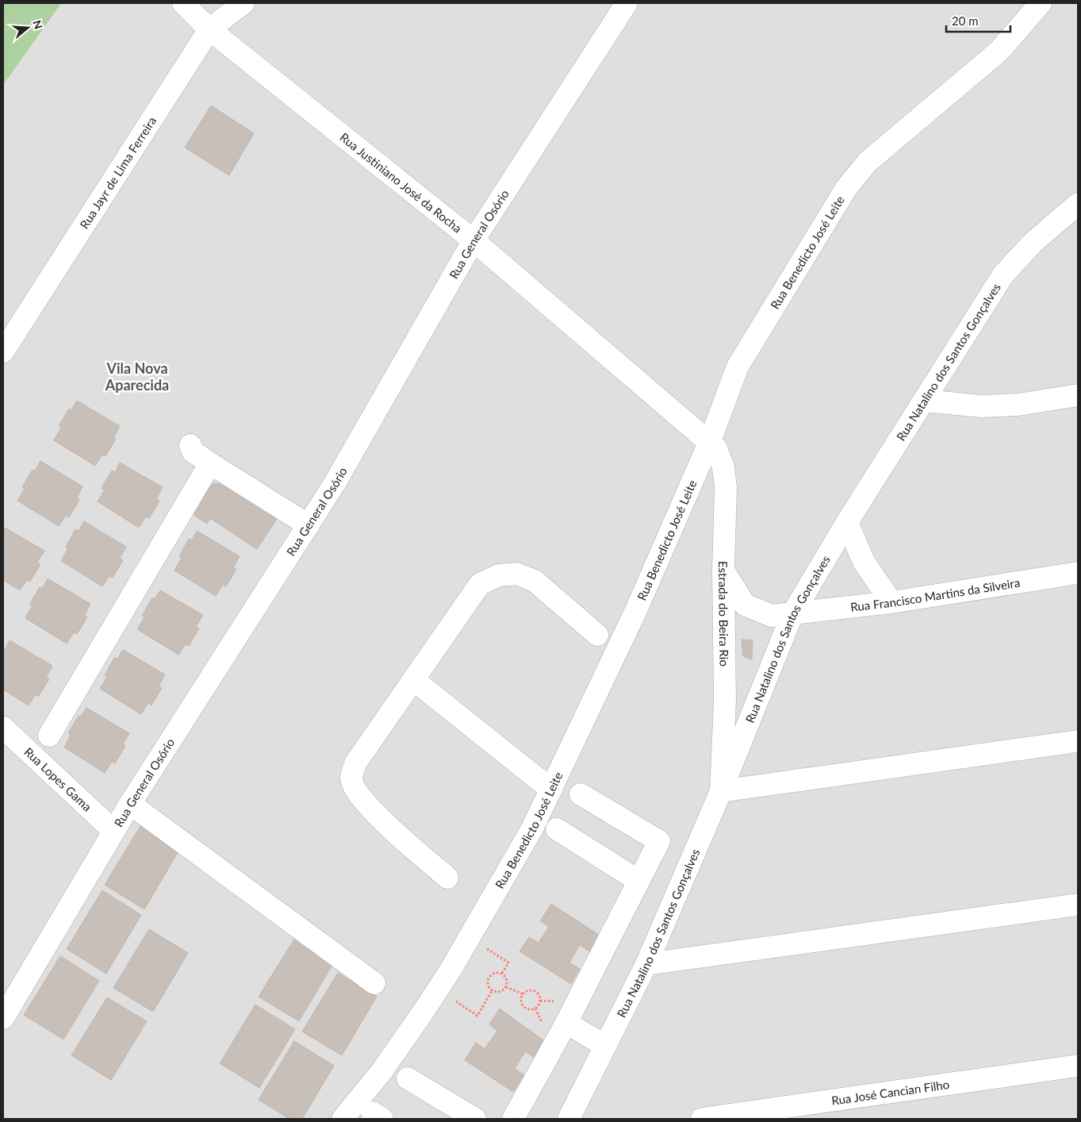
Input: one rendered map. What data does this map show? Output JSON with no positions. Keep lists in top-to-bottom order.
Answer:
{
  "streets": {
    "street": [
      "Rua Jayr de Lima Ferreira",
      "Rua Justiniano José da Rocha",
      "Rua General Osório",
      "Rua Benedicto José Leite",
      "Rua Natalino dos Santos Gonçalves",
      "Rua Francisco Martins da Silveira",
      "Estrada do Beira Rio",
      "Rua Lopes Gama",
      "Rua José Cancian Filho"
    ]
  },
  "crossings": [
    ["Rua Jayr de Lima Ferreira", "Rua Justiniano José da Rocha"],
    ["Rua Justiniano José da Rocha", "Rua General Osório"],
    ["Rua Justiniano José da Rocha", "Rua Benedicto José Leite"],
    ["Rua Justiniano José da Rocha", "Estrada do Beira Rio"],
    ["Rua General Osório", "Rua Lopes Gama"],
    ["Rua Benedicto José Leite", "Estrada do Beira Rio"],
    ["Rua Natalino dos Santos Gonçalves", "Rua Francisco Martins da Silveira"],
    ["Rua Natalino dos Santos Gonçalves", "Estrada do Beira Rio"]
  ],
  "districts": ["Vila Nova Aparecida"],
  "scale_bar": "20 m",
  "north": "right"
}
